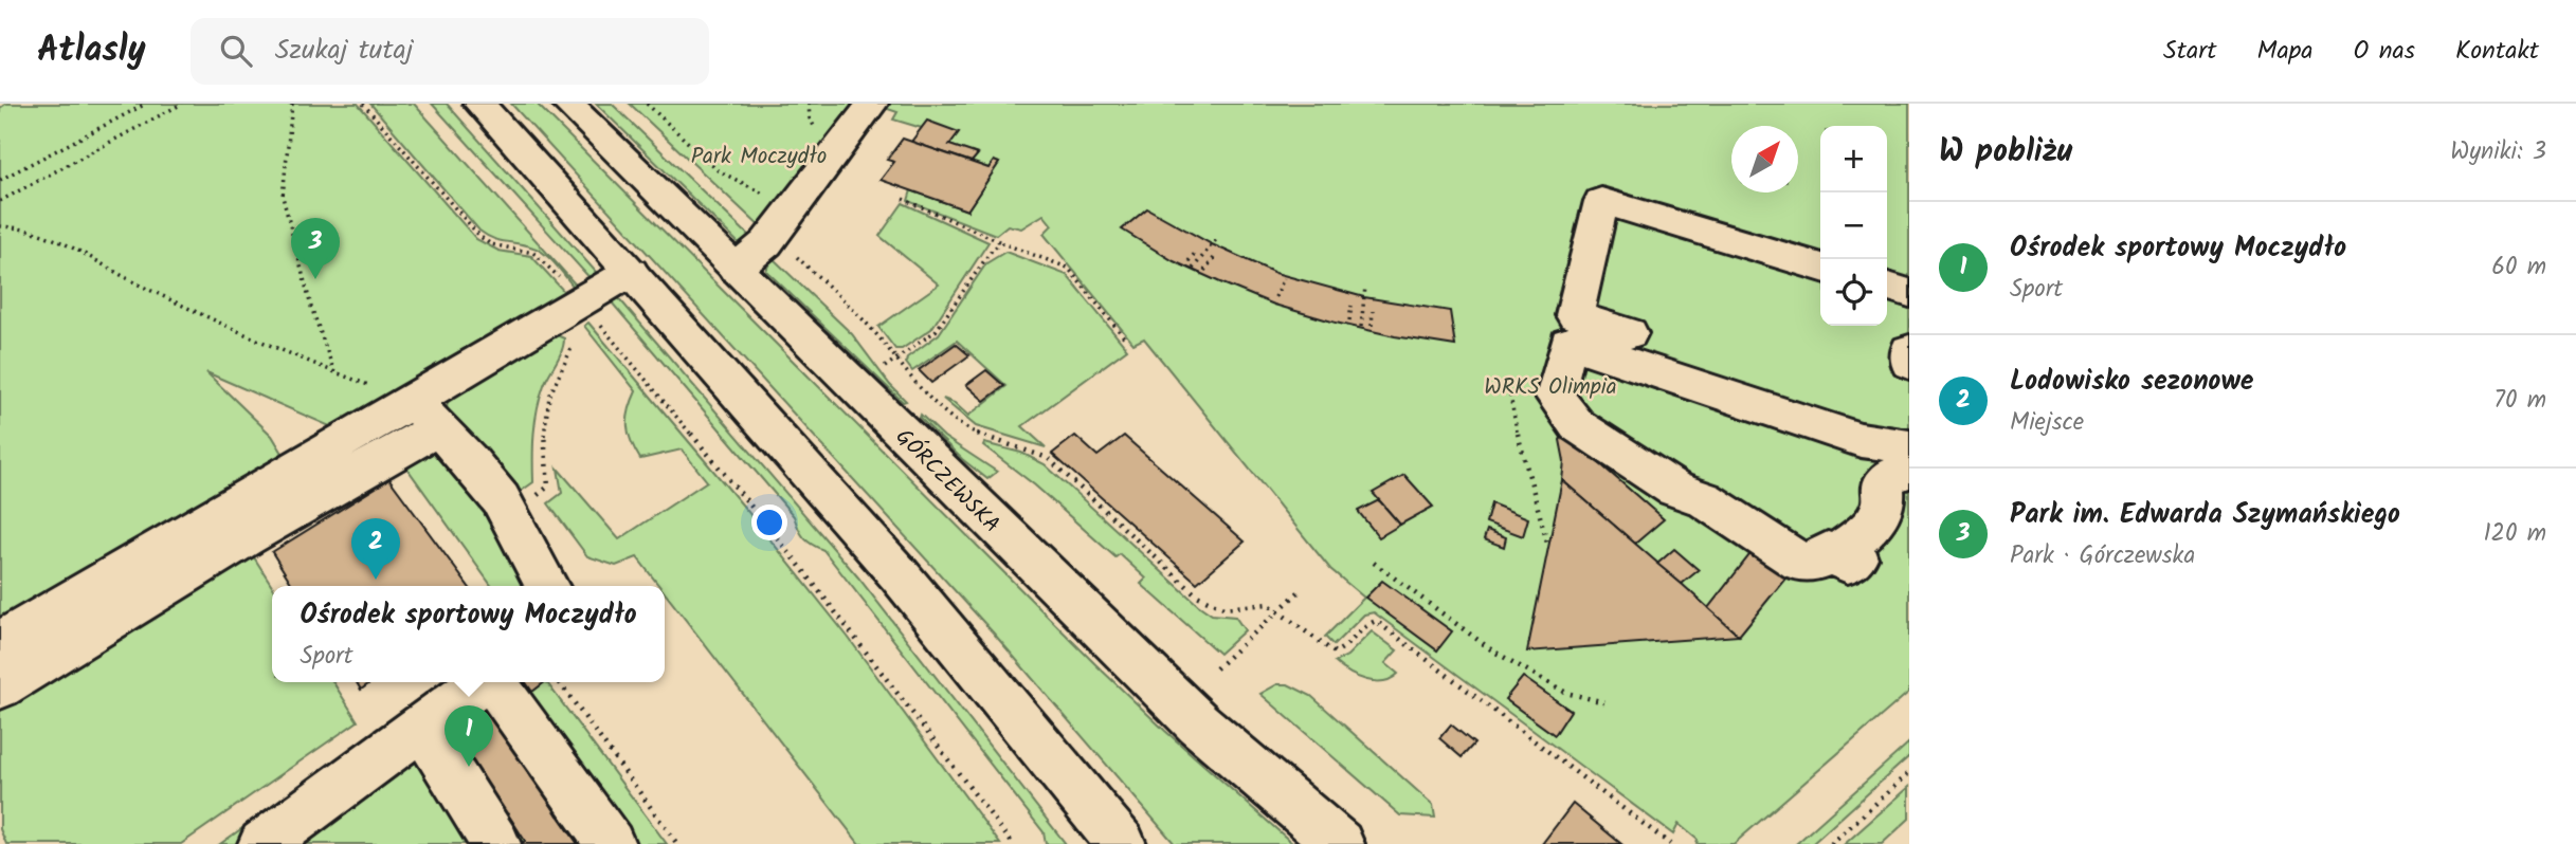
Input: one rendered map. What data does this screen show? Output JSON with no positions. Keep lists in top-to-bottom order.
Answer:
{
  "streets": {
    "main road": ["GÓRCZEWSKA"]
  },
  "parks": ["Park Moczydło", "WRKS Olimpia"],
  "north": "top right",
  "page": {
    "header": "Atlasly",
    "search": "Szukaj tutaj",
    "nav": [
      "Start",
      "Mapa",
      "O nas",
      "Kontakt"
    ],
    "heading": ["W pobliżu", "Wyniki: 3"],
    "map_buttons": ["+", "−"],
    "list": [
      {
        "mark": "1",
        "name": "Ośrodek sportowy Moczydło",
        "note": "Sport",
        "value": "60 m"
      },
      {
        "mark": "2",
        "name": "Lodowisko sezonowe",
        "note": "Miejsce",
        "value": "70 m"
      },
      {
        "mark": "3",
        "name": "Park im. Edwarda Szymańskiego",
        "note": "Park · Górczewska",
        "value": "120 m"
      }
    ],
    "pins": ["3", "2", "1"],
    "popup": ["Ośrodek sportowy Moczydło", "Sport"]
  }
}
